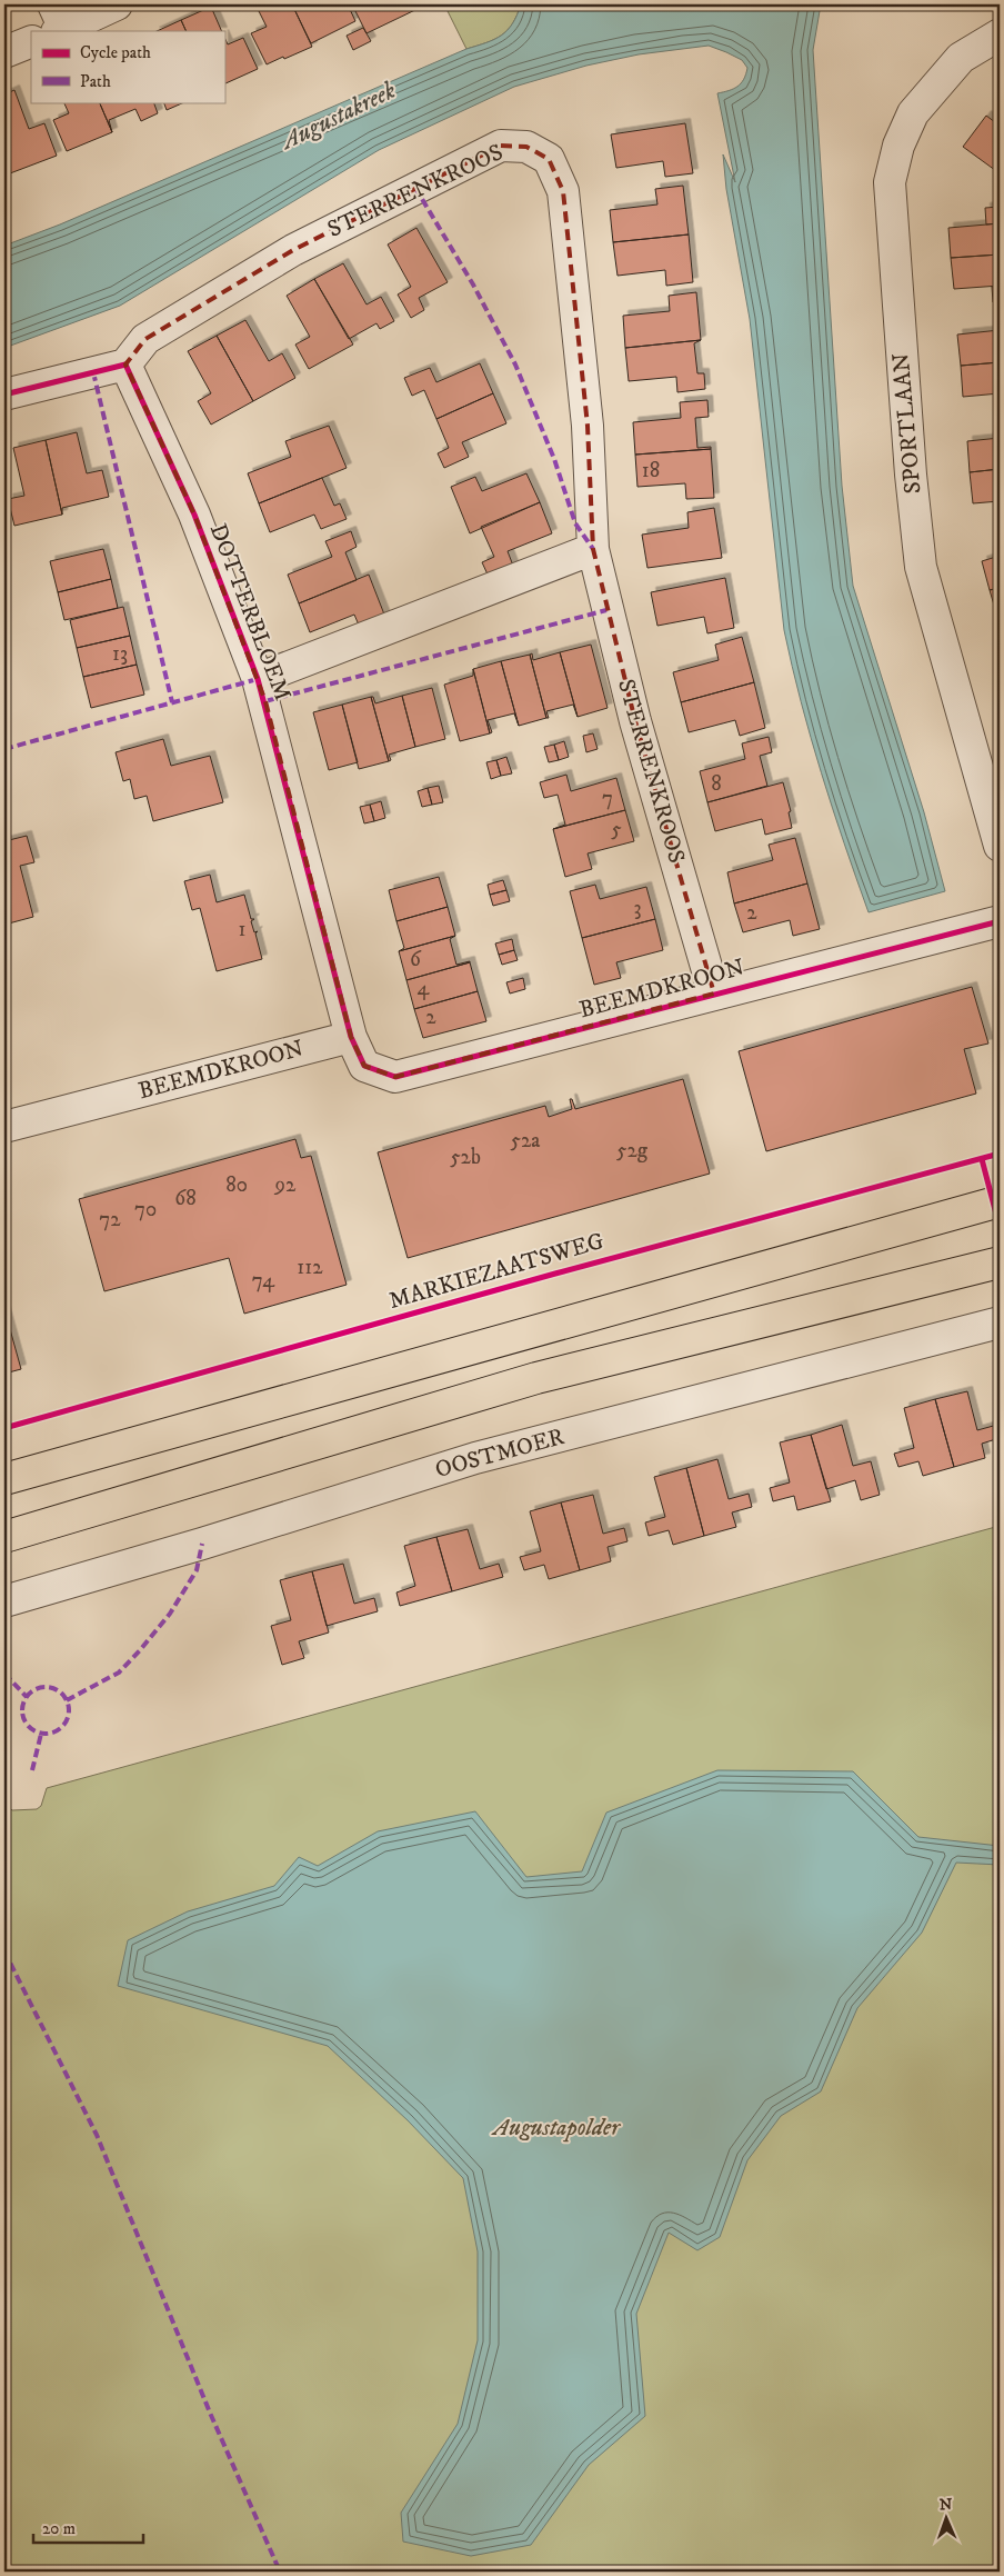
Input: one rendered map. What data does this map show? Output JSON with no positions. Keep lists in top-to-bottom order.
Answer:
{
  "streets": {
    "street": [
      "STERRENKROOS",
      "SPORTLAAN",
      "DOTTERBLOEM",
      "BEEMDKROON",
      "OOSTMOER"
    ],
    "cycle path": ["MARKIEZAATSWEG"]
  },
  "crossings": [
    ["STERRENKROOS", "DOTTERBLOEM"],
    ["STERRENKROOS", "BEEMDKROON"],
    ["DOTTERBLOEM", "BEEMDKROON"]
  ],
  "water": ["Augustakreek"],
  "parks": ["Augustapolder"],
  "house_numbers": [
    "18",
    "13",
    "8",
    "7",
    "5",
    "3",
    "2",
    "1",
    "6",
    "4",
    "2",
    "52a",
    "52g",
    "52b",
    "80",
    "92",
    "68",
    "70",
    "72",
    "112",
    "74"
  ],
  "legend": ["Cycle path", "Path"],
  "scale_bar": "20 m",
  "north": "top"
}
